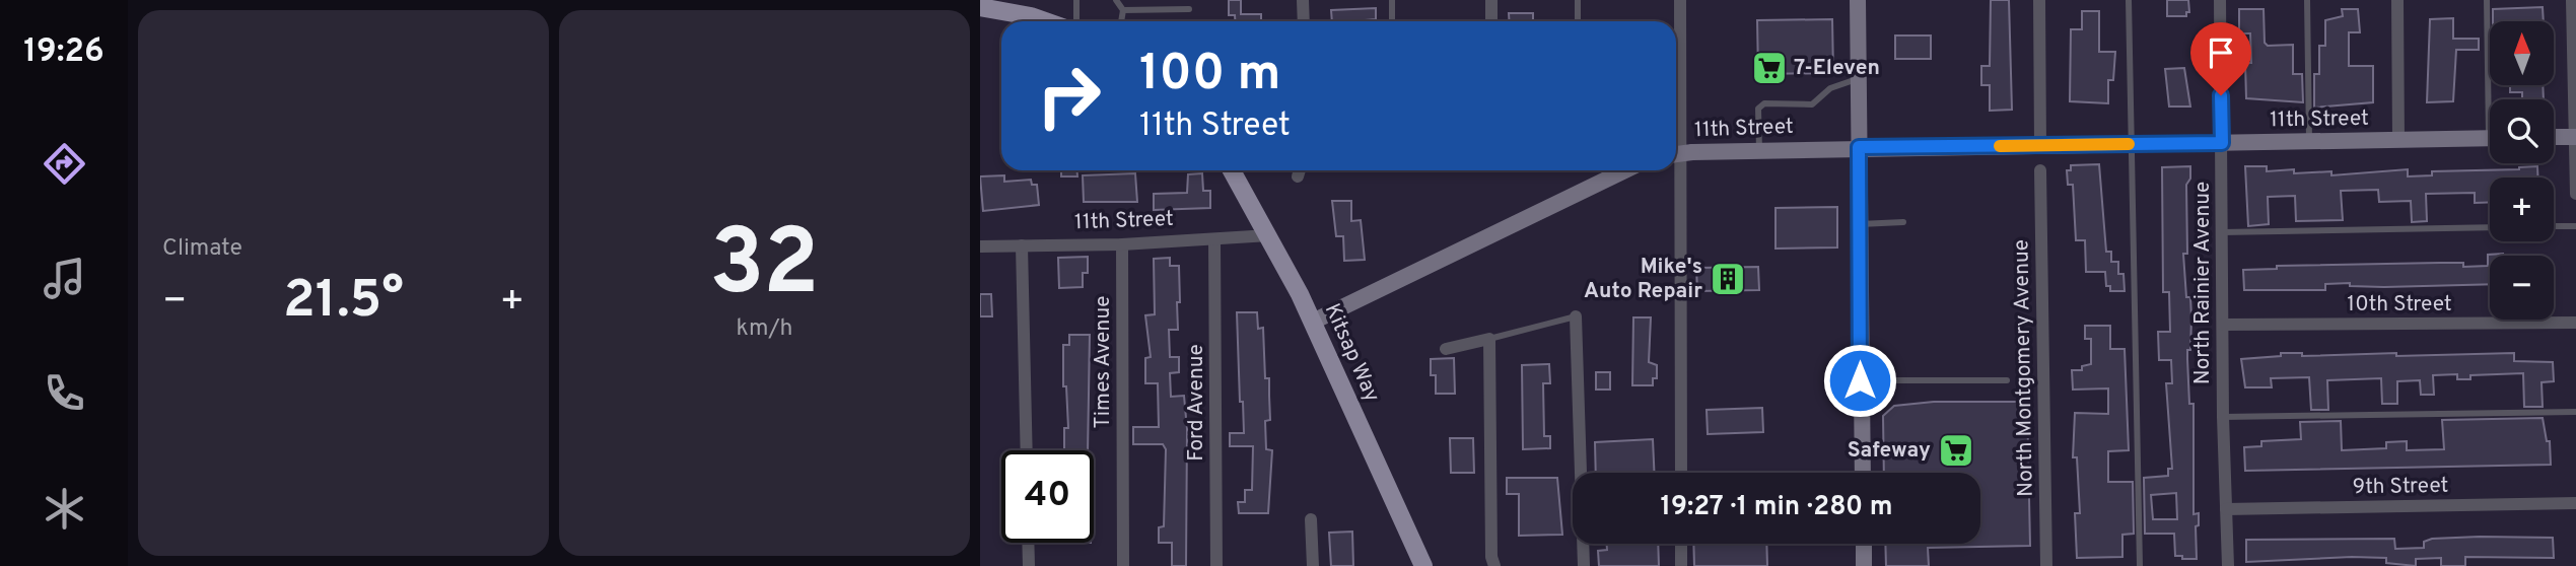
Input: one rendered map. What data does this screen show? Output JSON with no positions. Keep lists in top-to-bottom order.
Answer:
{
  "streets": {
    "main road": ["11th Street", "Kitsap Way"],
    "street": [
      "North Rainier Avenue",
      "10th Street",
      "Times Avenue",
      "North Montgomery Avenue",
      "Ford Avenue",
      "9th Street"
    ]
  },
  "crossings": [
    ["11th Street", "North Rainier Avenue"],
    ["11th Street", "Kitsap Way"],
    ["11th Street", "Times Avenue"],
    ["11th Street", "Ford Avenue"],
    ["North Rainier Avenue", "10th Street"],
    ["North Rainier Avenue", "9th Street"]
  ],
  "places": {
    "supermarket": ["7-Eleven", "Safeway"],
    "building": ["Mike's Auto Repair"]
  },
  "north": "top",
  "page": {
    "tabs": "19:26",
    "tile": [
      "Climate",
      ["32", "km/h"]
    ],
    "map_buttons": ["+", "−"],
    "turn": ["100 m", "11th Street"],
    "heat": ["−", "21.5°", "+"],
    "limit": "40",
    "trip": "19:27 · 1 min · 280 m"
  }
}
